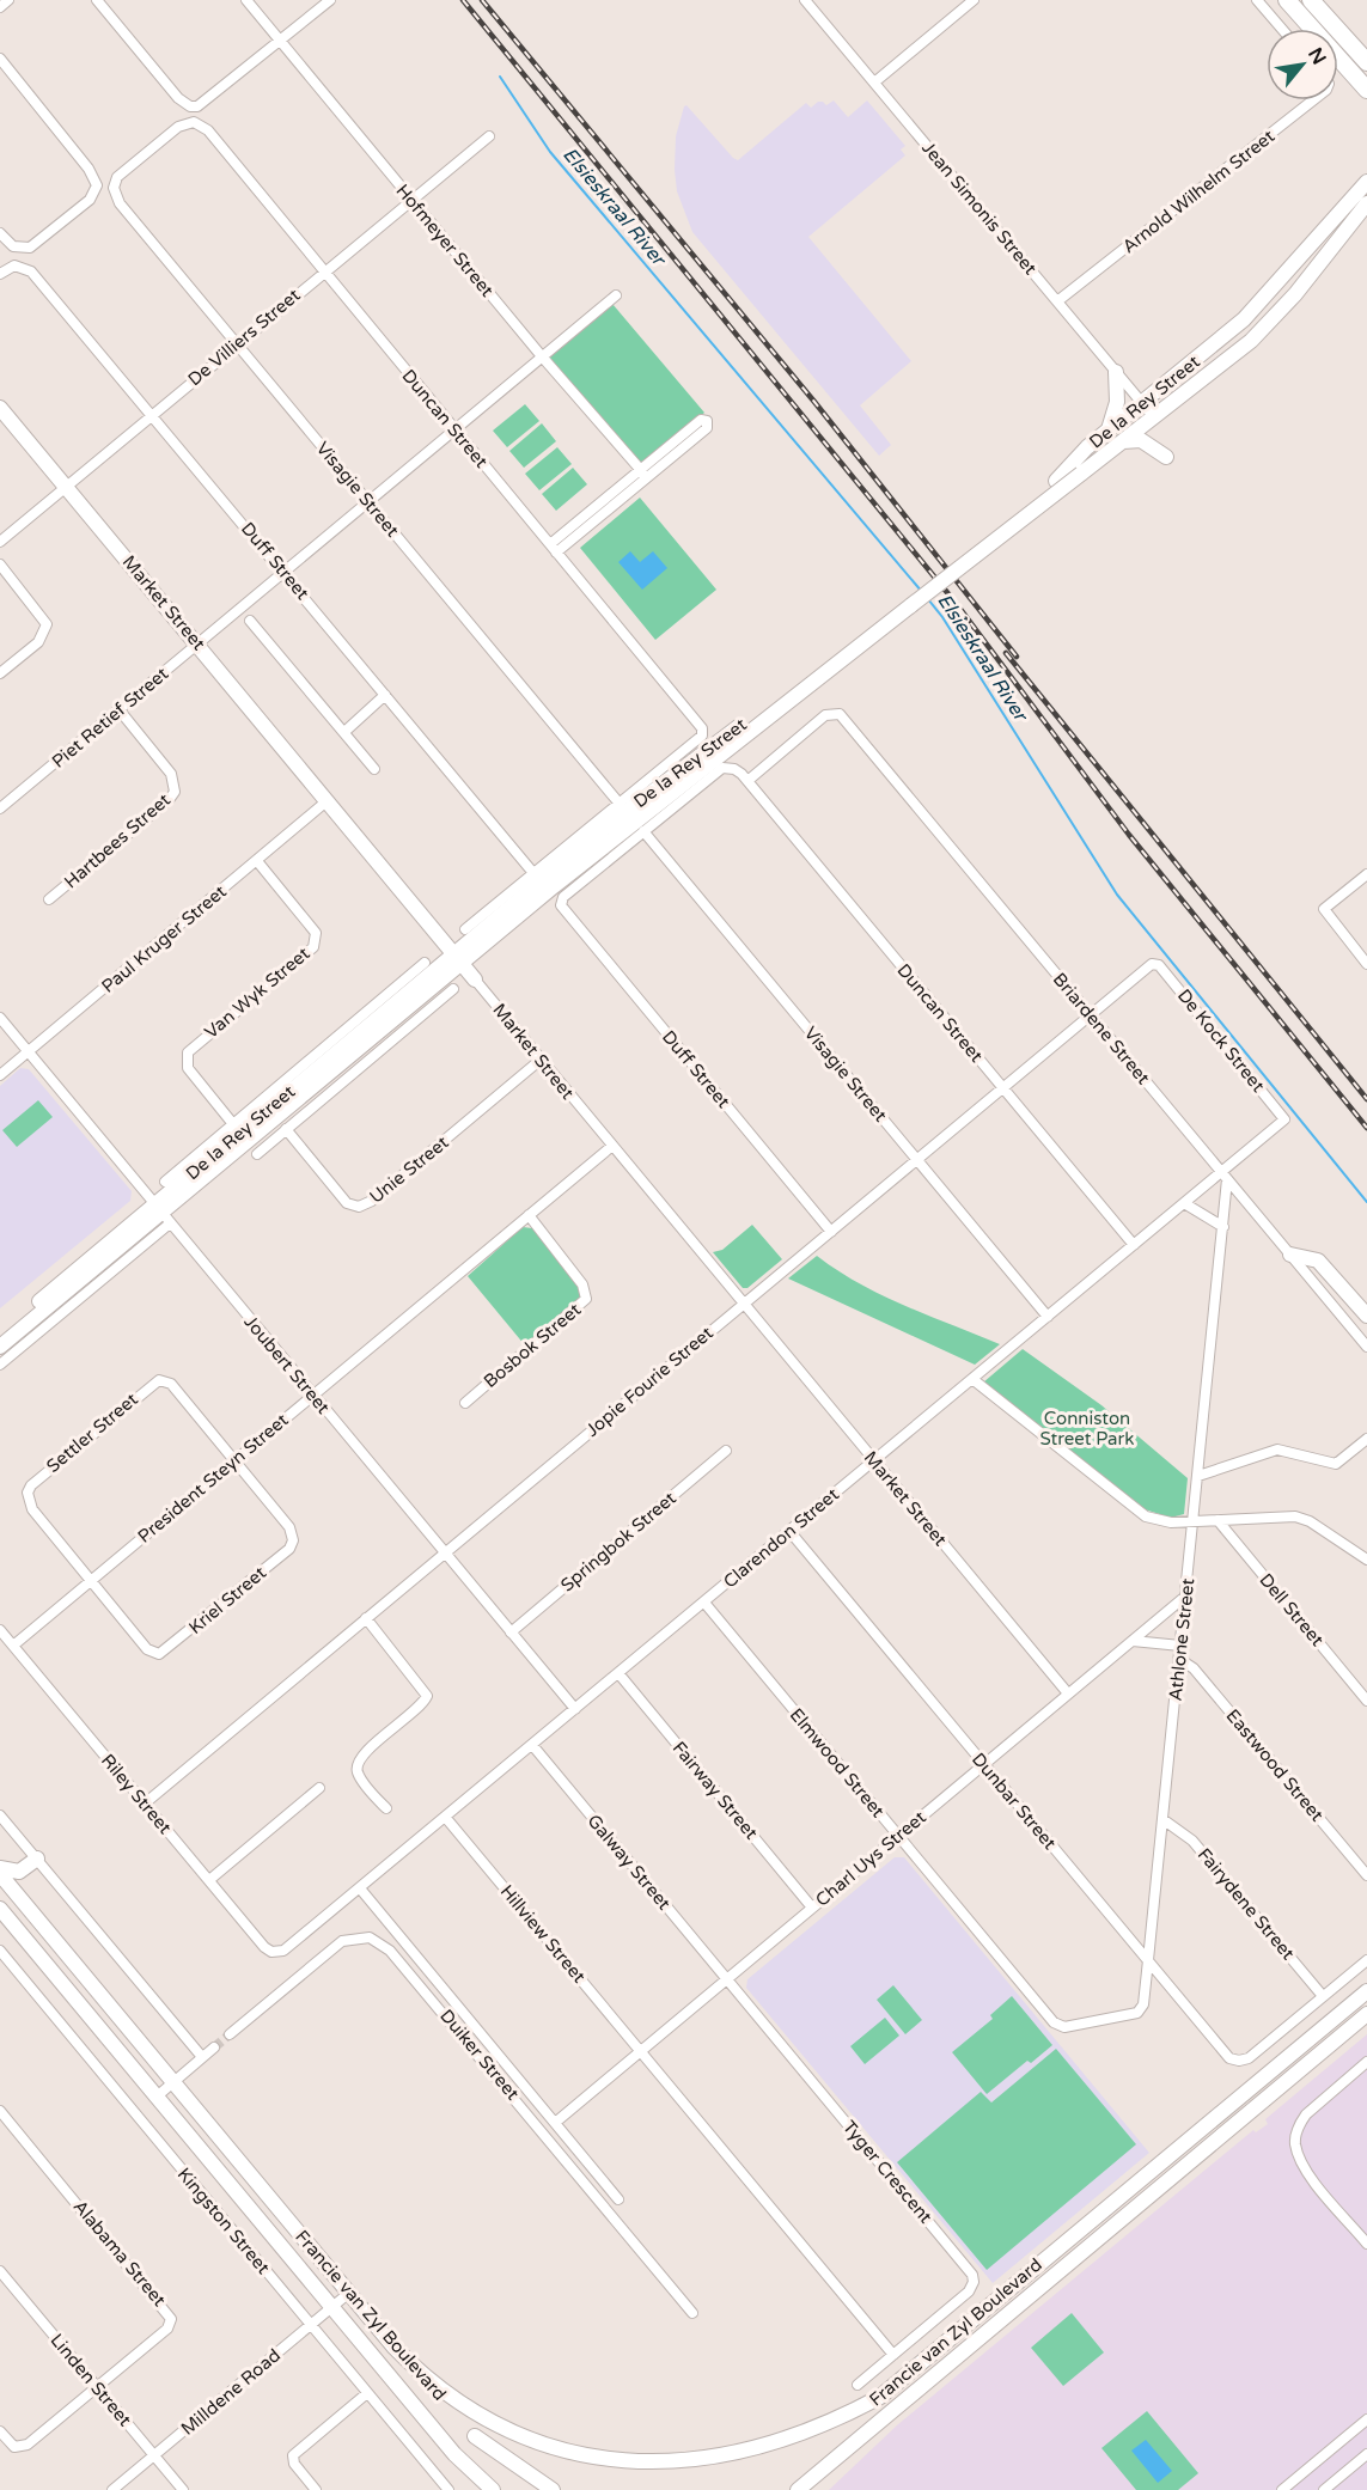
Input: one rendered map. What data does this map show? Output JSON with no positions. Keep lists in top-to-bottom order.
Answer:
{
  "streets": {
    "main road": ["De la Rey Street", "Market Street", "Francie van Zyl Boulevard"],
    "street": [
      "Arnold Wilhelm Street",
      "Jean Simonis Street",
      "Hofmeyer Street",
      "De Villiers Street",
      "Duncan Street",
      "Visagie Street",
      "Duff Street",
      "Piet Retief Street",
      "Hartbees Street",
      "Paul Kruger Street",
      "Van Wyk Street",
      "Briardene Street",
      "De Kock Street",
      "Unie Street",
      "Bosbok Street",
      "Joubert Street",
      "Jopie Fourie Street",
      "Settler Street",
      "President Steyn Street",
      "Clarendon Street",
      "Springbok Street",
      "Kriel Street",
      "Dell Street",
      "Athlone Street",
      "Elmwood Street",
      "Eastwood Street",
      "Fairway Street",
      "Riley Street",
      "Dunbar Street",
      "Charl Uys Street",
      "Galway Street",
      "Fairydene Street",
      "Hillview Street",
      "Duiker Street",
      "Tyger Crescent",
      "Kingston Street",
      "Alabama Street",
      "Linden Street",
      "Milldene Road"
    ]
  },
  "crossings": [
    ["Arnold Wilhelm Street", "Jean Simonis Street"],
    ["Jean Simonis Street", "De la Rey Street"],
    ["Hofmeyer Street", "De Villiers Street"],
    ["Hofmeyer Street", "Piet Retief Street"],
    ["De Villiers Street", "Duncan Street"],
    ["De Villiers Street", "Visagie Street"],
    ["De Villiers Street", "Duff Street"],
    ["De Villiers Street", "Market Street"],
    ["De la Rey Street", "Duncan Street"],
    ["De la Rey Street", "Visagie Street"],
    ["De la Rey Street", "Duff Street"],
    ["De la Rey Street", "Market Street"],
    ["De la Rey Street", "Van Wyk Street"],
    ["De la Rey Street", "Briardene Street"],
    ["De la Rey Street", "Unie Street"],
    ["De la Rey Street", "Joubert Street"],
    ["Duncan Street", "Visagie Street"],
    ["Duncan Street", "Piet Retief Street"],
    ["Duncan Street", "Briardene Street"],
    ["Duncan Street", "Jopie Fourie Street"],
    ["Duncan Street", "Clarendon Street"],
    ["Visagie Street", "Piet Retief Street"],
    ["Visagie Street", "Jopie Fourie Street"],
    ["Visagie Street", "Clarendon Street"],
    ["Duff Street", "Piet Retief Street"],
    ["Duff Street", "Jopie Fourie Street"],
    ["Market Street", "Piet Retief Street"],
    ["Market Street", "Paul Kruger Street"],
    ["Market Street", "Unie Street"],
    ["Market Street", "Jopie Fourie Street"],
    ["Market Street", "President Steyn Street"],
    ["Market Street", "Clarendon Street"],
    ["Market Street", "Charl Uys Street"],
    ["Piet Retief Street", "Hartbees Street"],
    ["Paul Kruger Street", "Van Wyk Street"],
    ["Paul Kruger Street", "Joubert Street"],
    ["Briardene Street", "Jopie Fourie Street"],
    ["Briardene Street", "Clarendon Street"],
    ["Briardene Street", "Athlone Street"],
    ["De Kock Street", "Jopie Fourie Street"],
    ["De Kock Street", "Clarendon Street"],
    ["Bosbok Street", "President Steyn Street"],
    ["Joubert Street", "Jopie Fourie Street"],
    ["Joubert Street", "President Steyn Street"],
    ["Joubert Street", "Clarendon Street"],
    ["Joubert Street", "Springbok Street"],
    ["Jopie Fourie Street", "Riley Street"],
    ["Settler Street", "President Steyn Street"],
    ["Settler Street", "Kriel Street"],
    ["President Steyn Street", "Kriel Street"],
    ["President Steyn Street", "Riley Street"],
    ["Clarendon Street", "Athlone Street"],
    ["Clarendon Street", "Elmwood Street"],
    ["Clarendon Street", "Fairway Street"],
    ["Clarendon Street", "Riley Street"],
    ["Clarendon Street", "Dunbar Street"],
    ["Clarendon Street", "Galway Street"],
    ["Clarendon Street", "Hillview Street"],
    ["Athlone Street", "Elmwood Street"],
    ["Athlone Street", "Eastwood Street"],
    ["Athlone Street", "Dunbar Street"],
    ["Athlone Street", "Charl Uys Street"],
    ["Athlone Street", "Fairydene Street"],
    ["Elmwood Street", "Charl Uys Street"],
    ["Fairway Street", "Charl Uys Street"],
    ["Dunbar Street", "Charl Uys Street"],
    ["Dunbar Street", "Fairydene Street"],
    ["Charl Uys Street", "Galway Street"],
    ["Charl Uys Street", "Hillview Street"],
    ["Charl Uys Street", "Tyger Crescent"],
    ["Galway Street", "Tyger Crescent"],
    ["Kingston Street", "Milldene Road"],
    ["Alabama Street", "Linden Street"],
    ["Francie van Zyl Boulevard", "Milldene Road"],
    ["Linden Street", "Milldene Road"]
  ],
  "water": ["Elsieskraal River"],
  "parks": ["Conniston Street Park"],
  "north": "top right"
}
